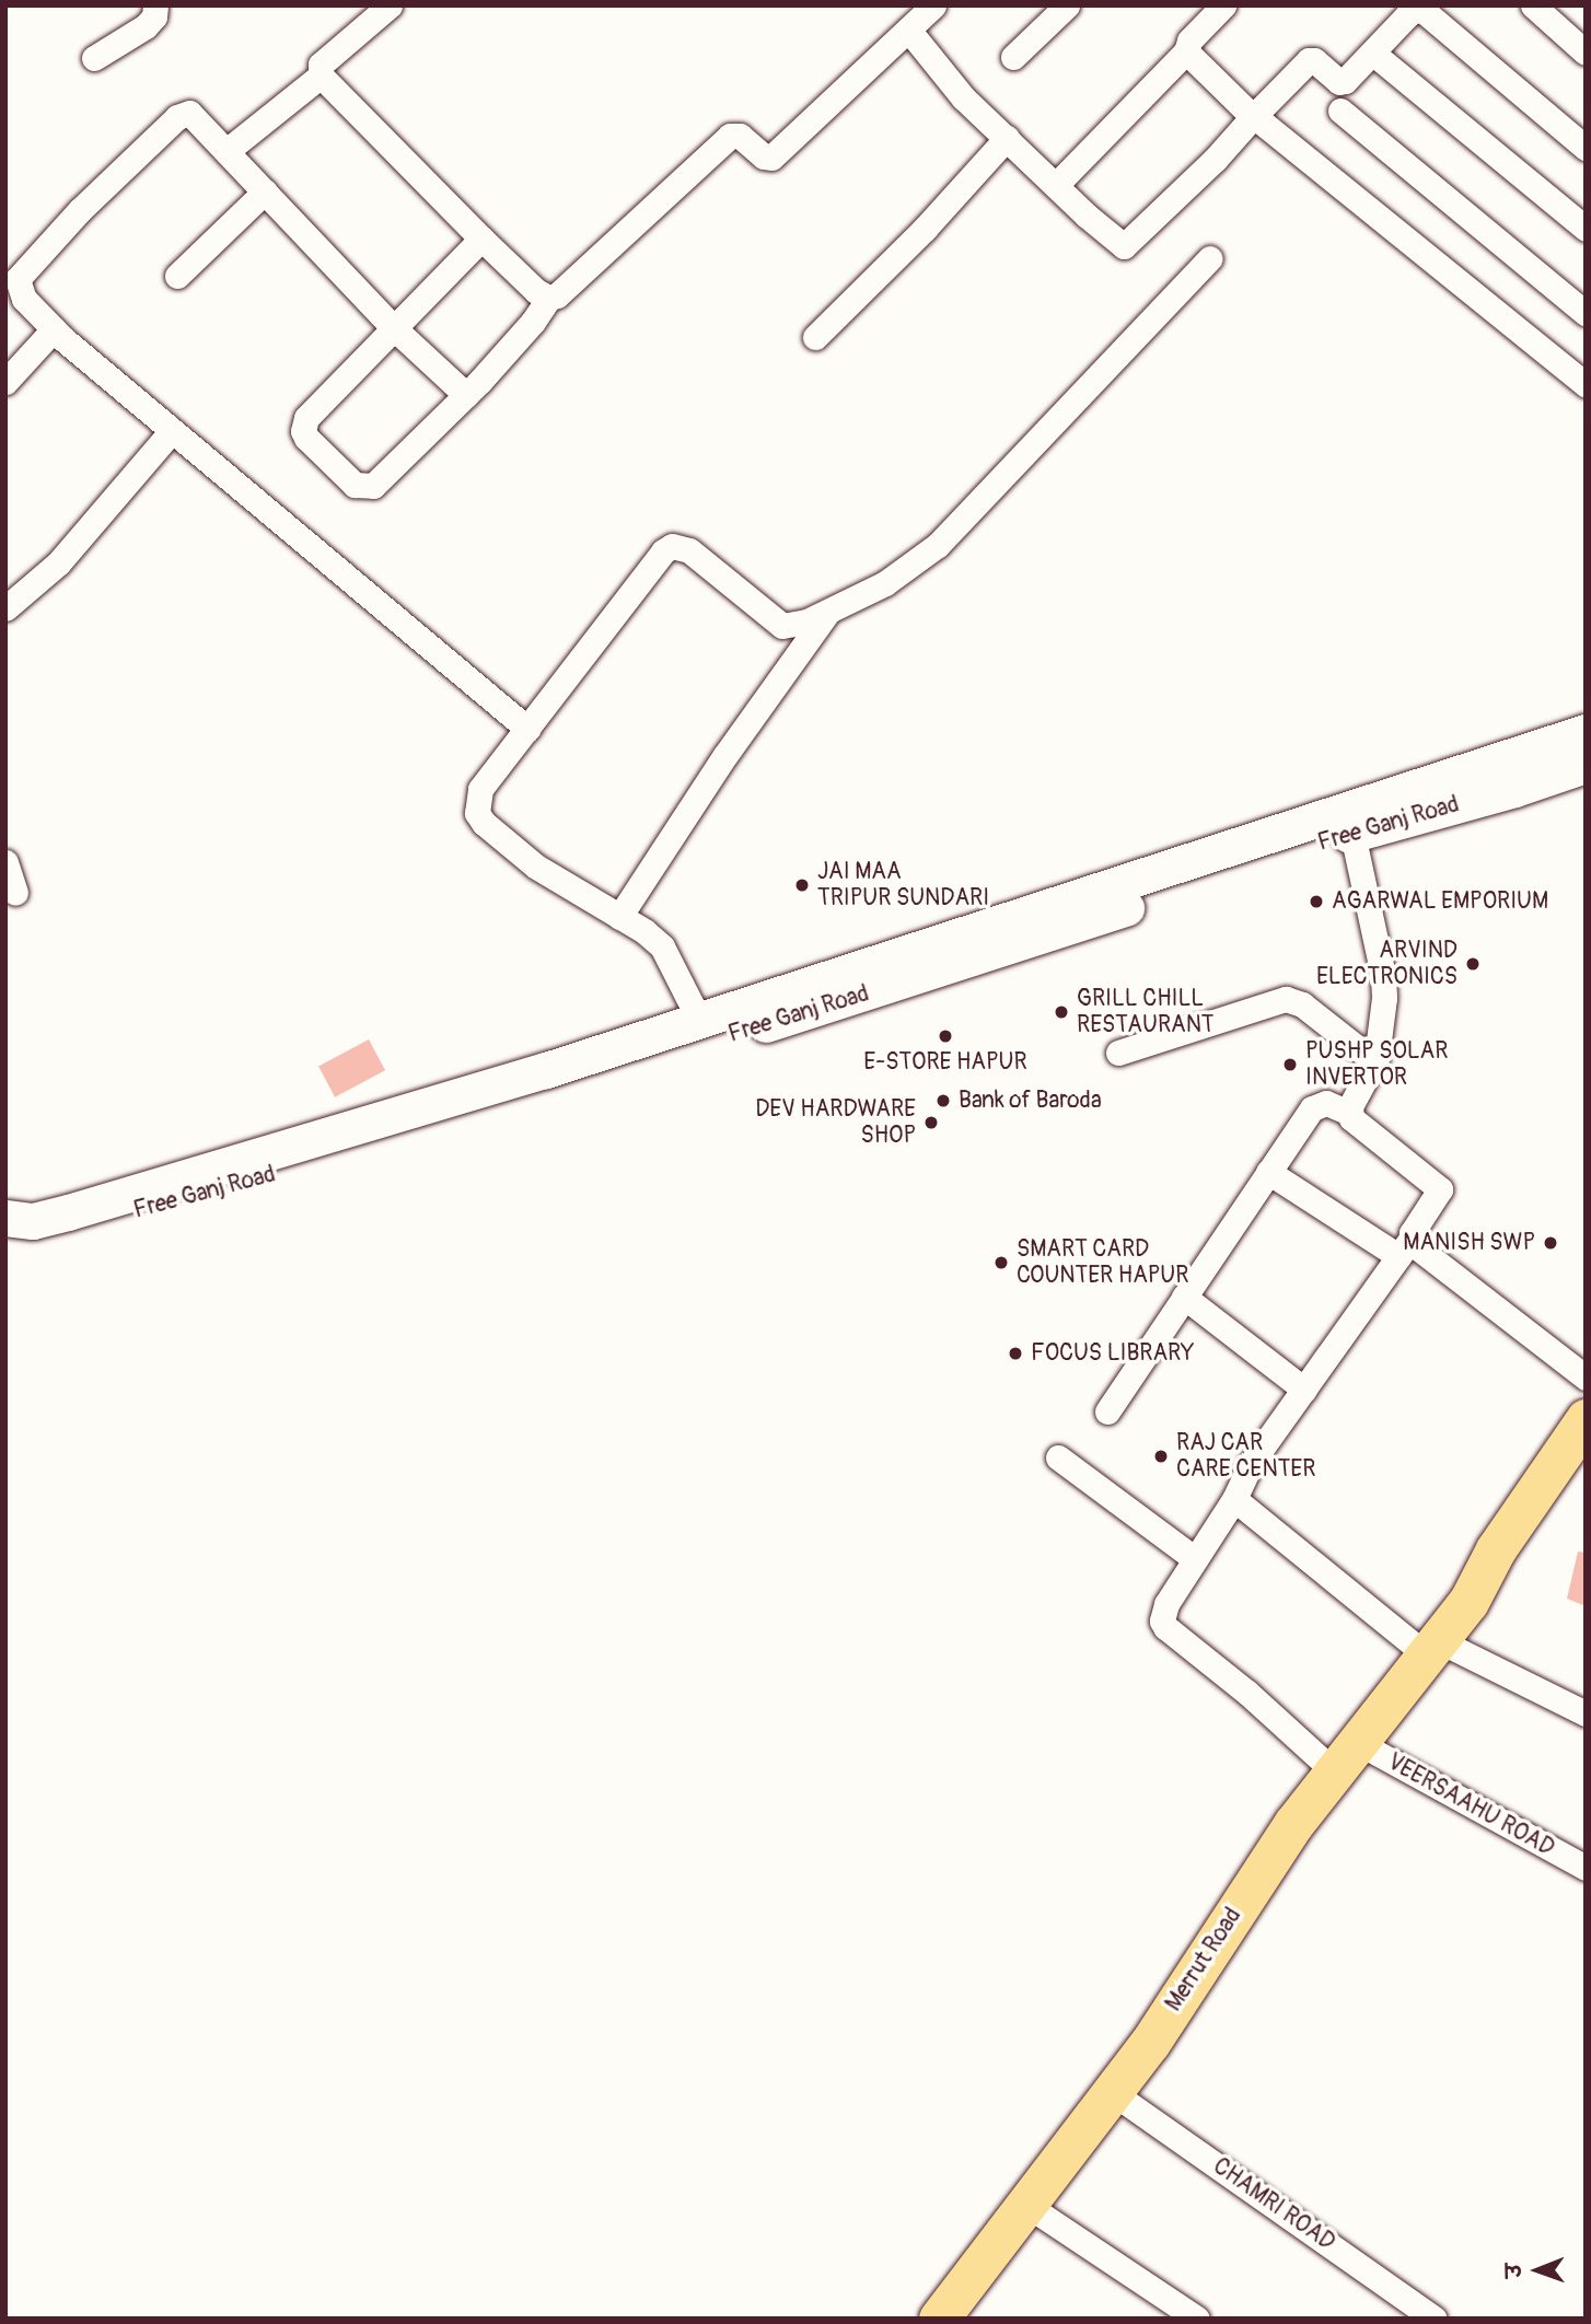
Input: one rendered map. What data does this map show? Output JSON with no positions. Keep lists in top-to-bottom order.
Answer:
{
  "streets": {
    "main road": ["Merrut Road"],
    "street": ["Free Ganj Road", "VEERSAAHU ROAD", "CHAMRI ROAD"]
  },
  "crossings": [
    ["VEERSAAHU ROAD", "Merrut Road"],
    ["Merrut Road", "CHAMRI ROAD"]
  ],
  "places": [
    "JAI MAA TRIPUR SUNDARI",
    "AGARWAL EMPORIUM",
    "ARVIND ELECTRONICS",
    "GRILL CHILL RESTAURANT",
    "E-STORE HAPUR",
    "PUSHP SOLAR INVERTOR",
    "Bank of Baroda",
    "DEV HARDWARE SHOP",
    "MANISH SWP",
    "SMART CARD COUNTER HAPUR",
    "FOCUS LIBRARY",
    "RAJ CAR CARE CENTER"
  ],
  "north": "left"
}
